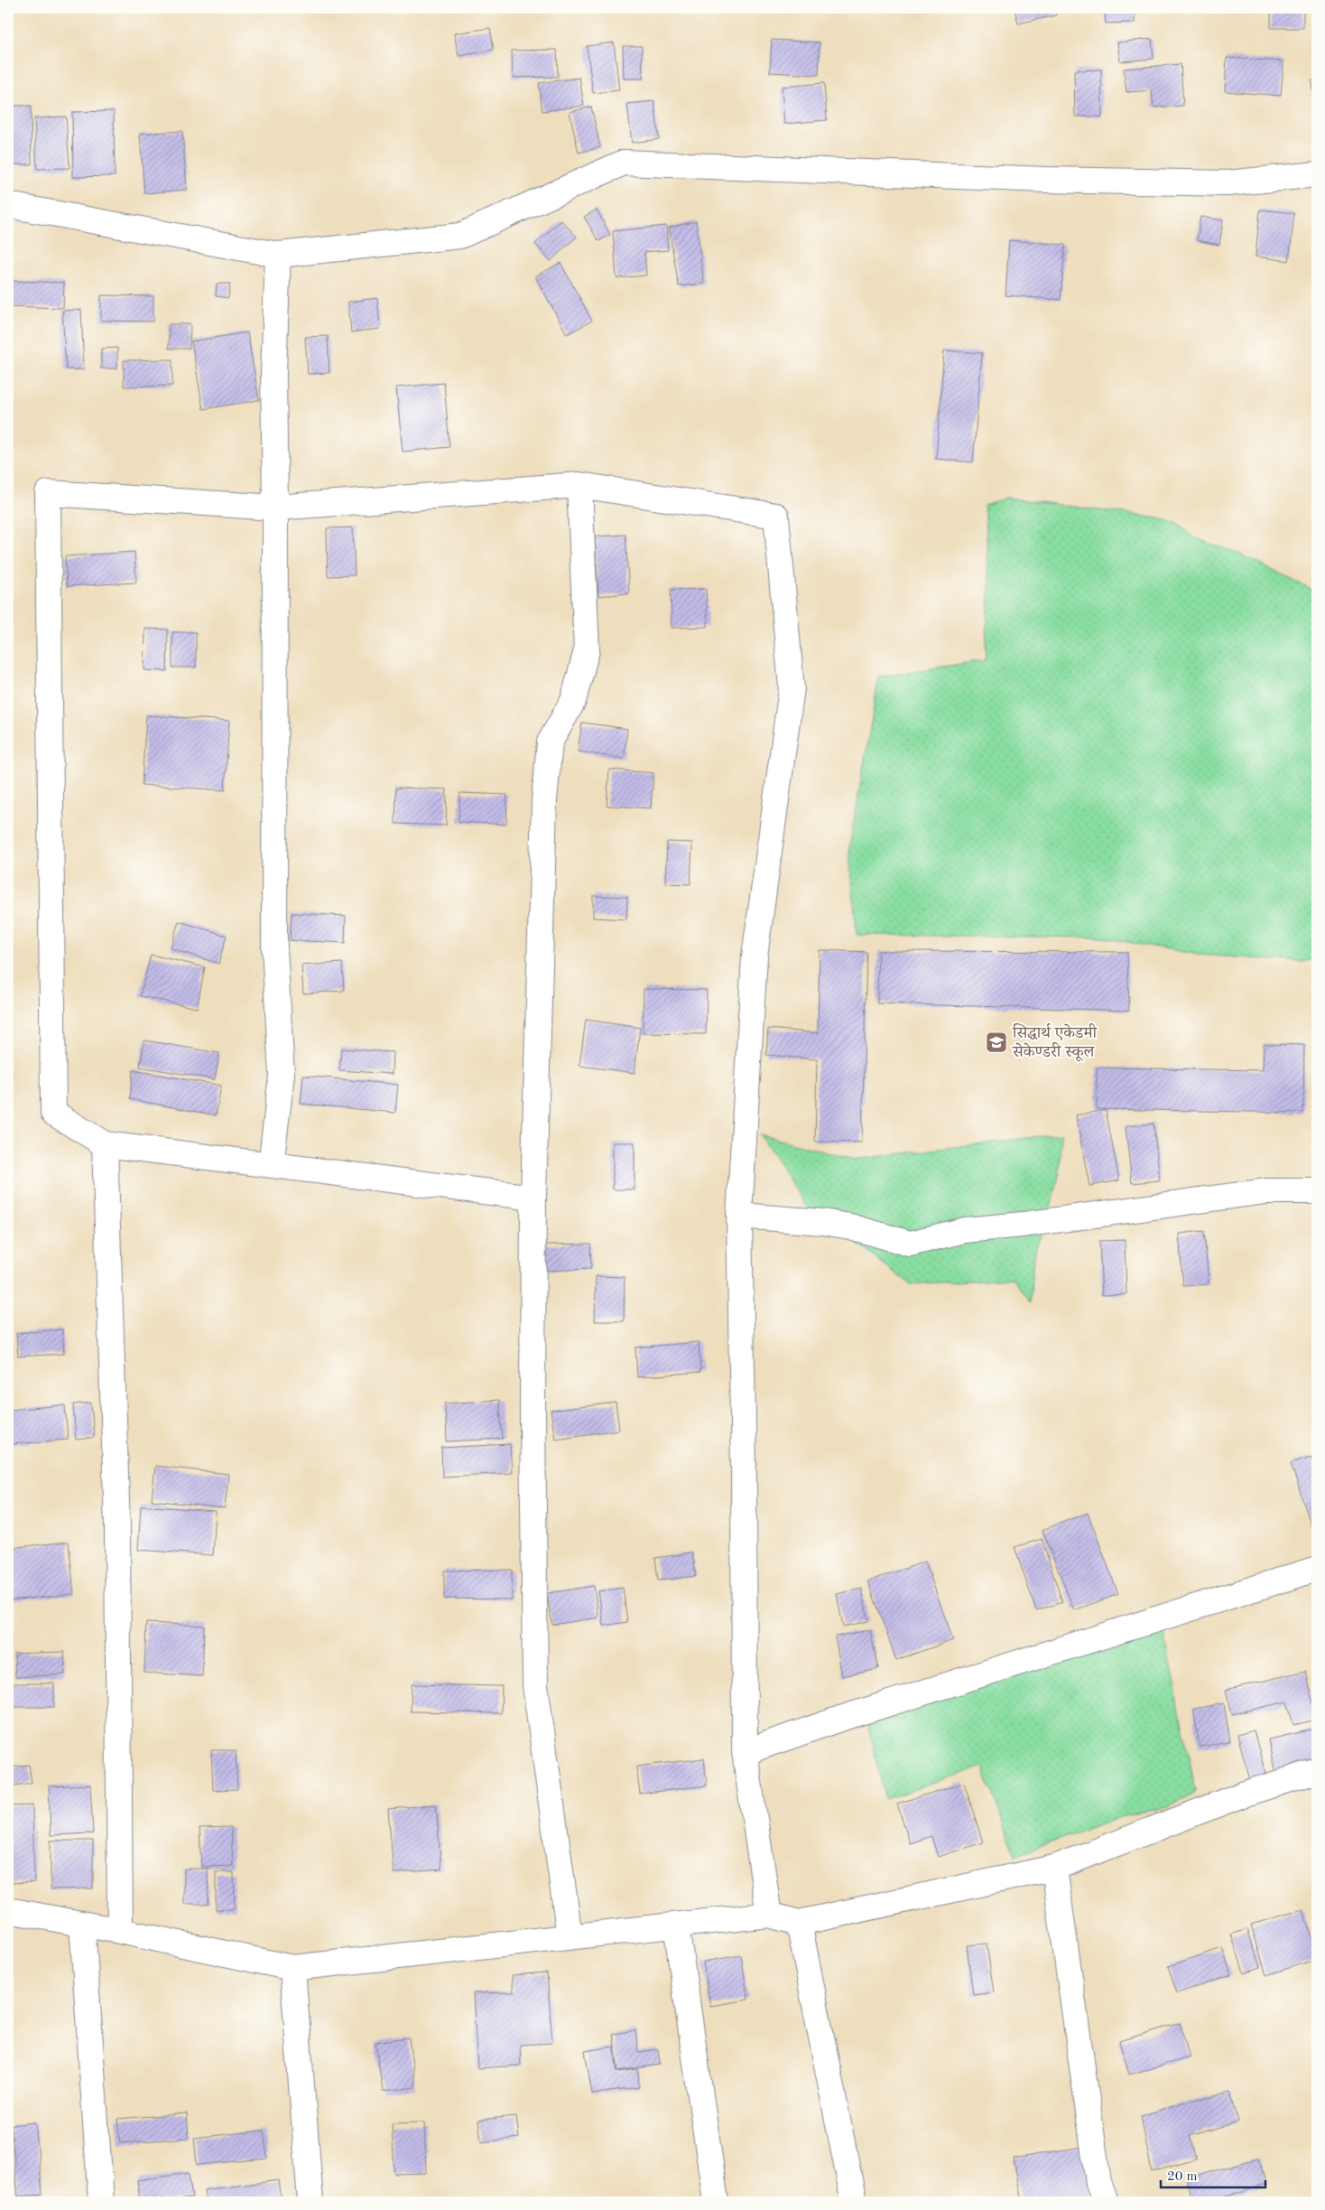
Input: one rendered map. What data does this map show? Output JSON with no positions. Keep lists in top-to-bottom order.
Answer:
{
  "places": {
    "school or university": ["सिद्धार्थ एकेडमी सेकेण्डरी स्कूल"]
  },
  "scale_bar": "20 m"
}
